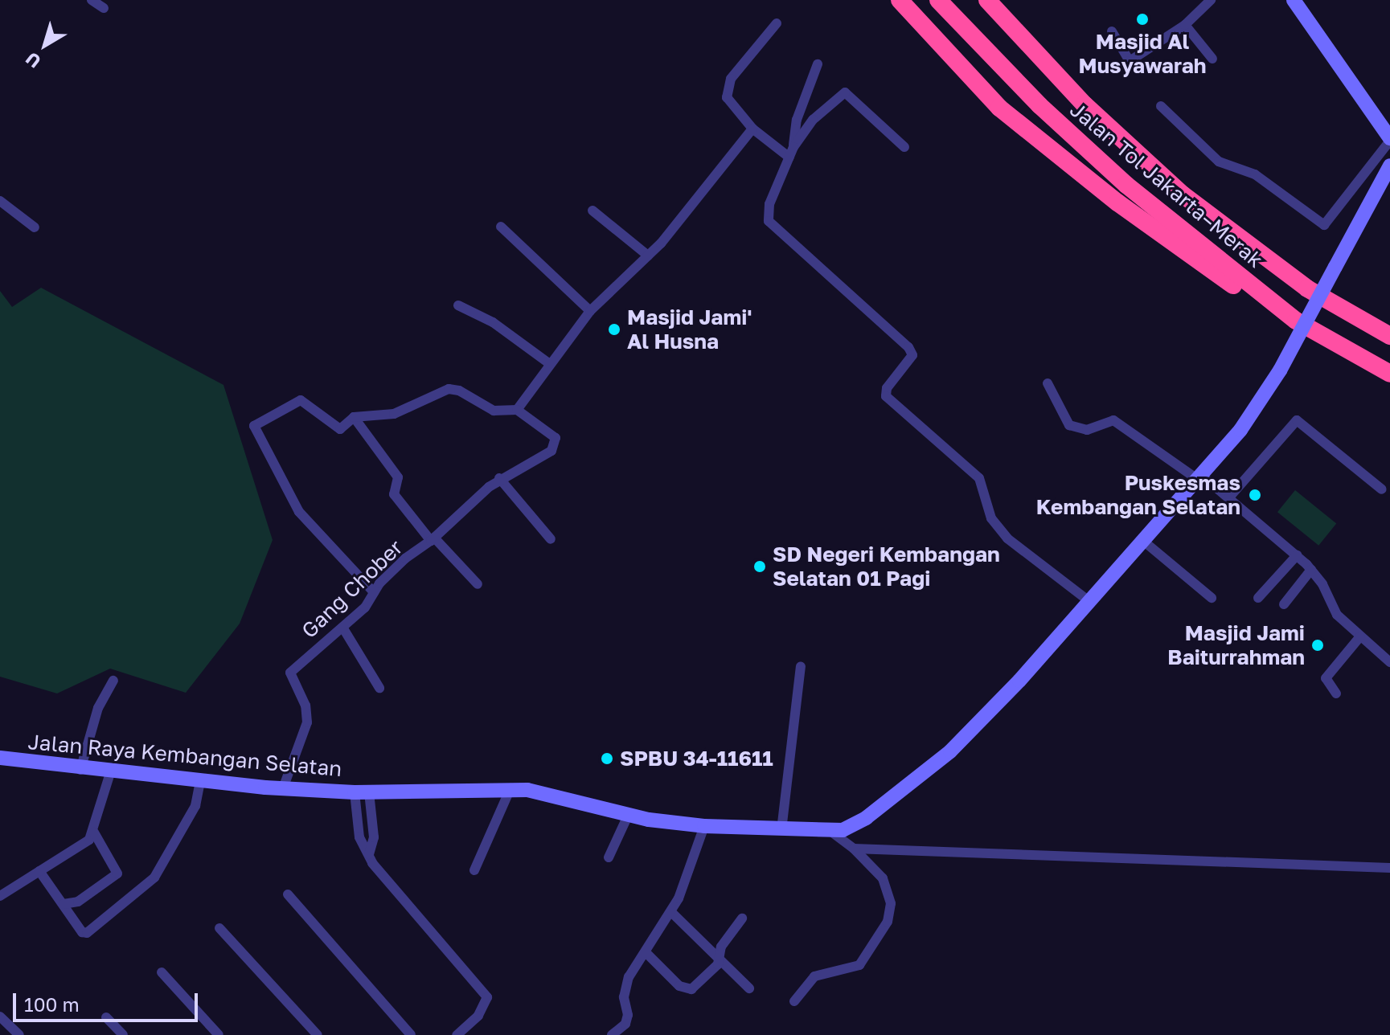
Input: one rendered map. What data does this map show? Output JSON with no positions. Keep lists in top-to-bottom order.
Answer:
{
  "streets": {
    "highway": ["Jalan Tol Jakarta–Merak"],
    "main road": ["Jalan Raya Kembangan Selatan"],
    "street": ["Gang Chober"]
  },
  "crossings": [
    ["Gang Chober", "Jalan Raya Kembangan Selatan"]
  ],
  "places": [
    "Masjid Al Musyawarah",
    "Masjid Jami' Al Husna",
    "Puskesmas Kembangan Selatan",
    "SD Negeri Kembangan Selatan 01 Pagi",
    "Masjid Jami Baiturrahman",
    "SPBU 34-11611"
  ],
  "scale_bar": "100 m",
  "north": "bottom left"
}
